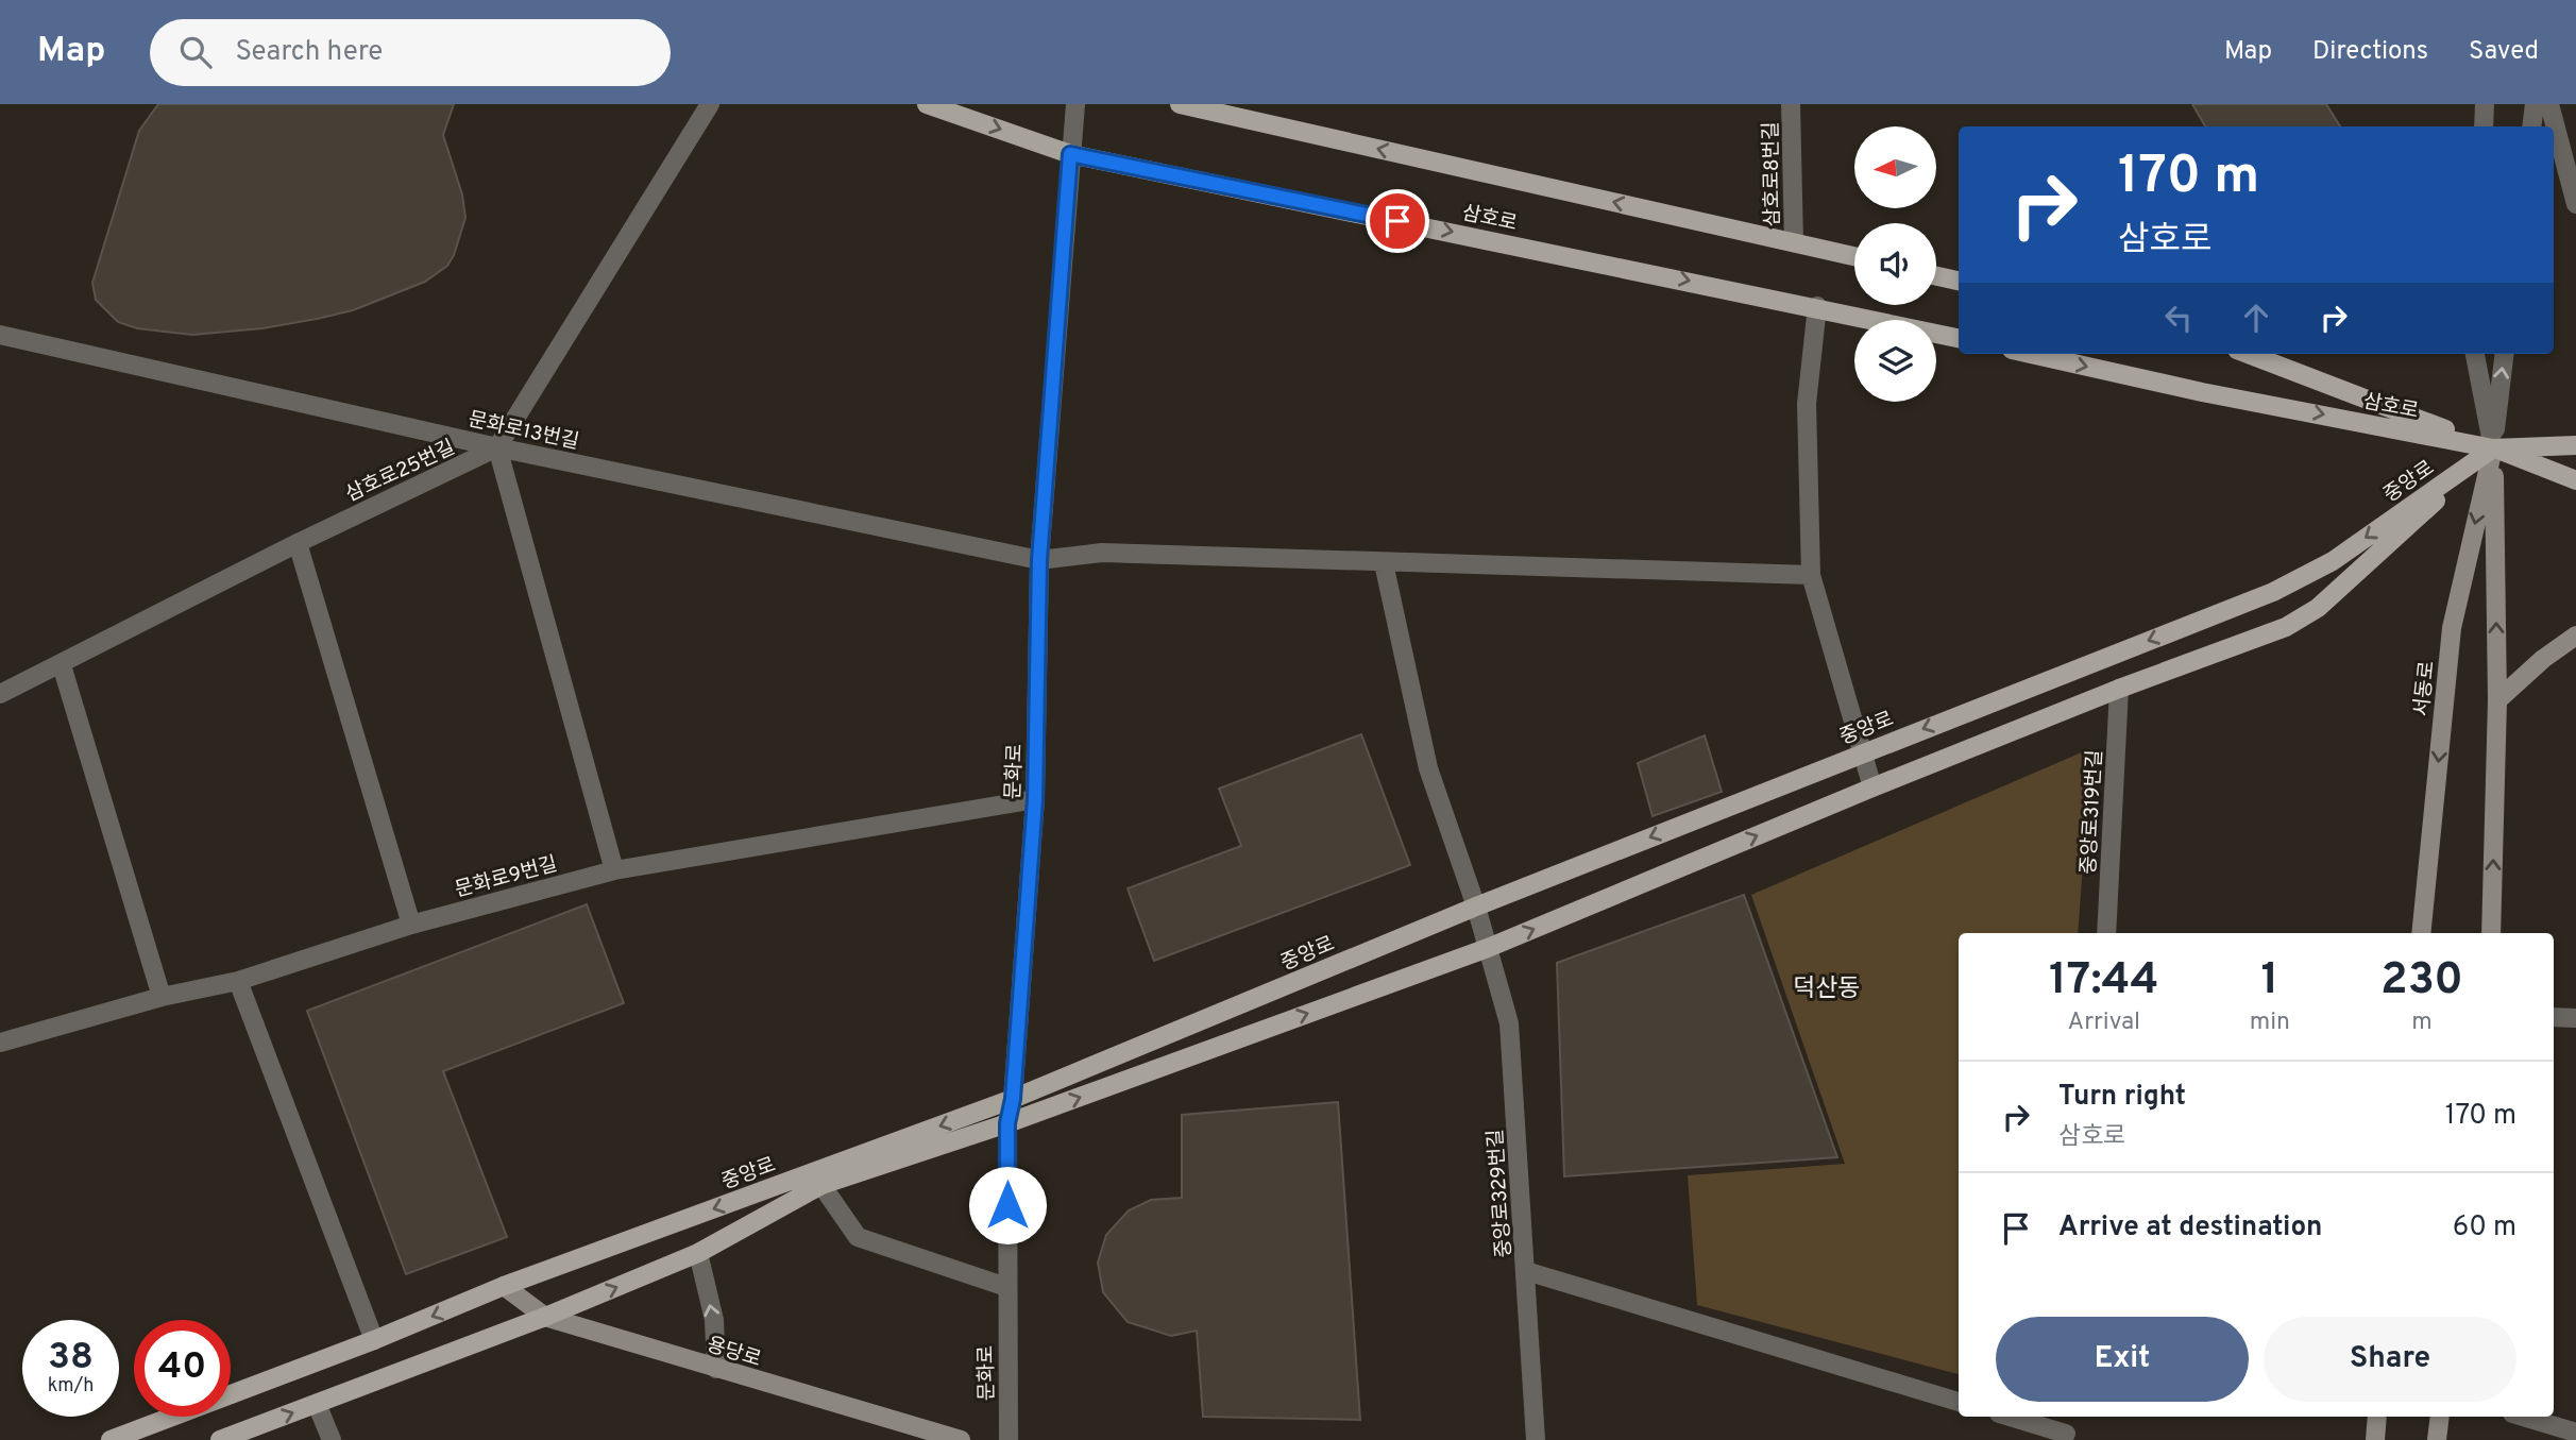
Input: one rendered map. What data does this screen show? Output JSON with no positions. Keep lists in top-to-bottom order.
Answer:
{
  "streets": {
    "main road": [
      "삼호로",
      "중앙로",
      "서동로",
      "용당로"
    ],
    "street": [
      "삼호로8번길",
      "문화로13번길",
      "삼호로25번길",
      "문화로",
      "중앙로319번길",
      "문화로9번길",
      "중앙로329번길"
    ]
  },
  "crossings": [
    ["삼호로8번길", "삼호로"],
    ["삼호로", "중앙로"],
    ["삼호로", "서동로"],
    ["삼호로", "문화로"],
    ["문화로13번길", "삼호로25번길"],
    ["문화로13번길", "문화로"],
    ["문화로13번길", "중앙로329번길"],
    ["중앙로", "서동로"],
    ["중앙로", "문화로"],
    ["중앙로", "중앙로319번길"],
    ["중앙로", "중앙로329번길"],
    ["중앙로", "용당로"],
    ["문화로", "문화로9번길"]
  ],
  "districts": ["덕산동"],
  "north": "left",
  "page": {
    "header": "Map",
    "search": "Search here",
    "nav": ["Map", "Directions", "Saved"],
    "turn": ["170 m", "삼호로"],
    "eta": [
      "17:44",
      "Arrival",
      "1",
      "min",
      "230",
      "m"
    ],
    "list": [
      {
        "name": "Turn right",
        "note": "삼호로",
        "value": "170 m"
      },
      {
        "name": "Arrive at destination",
        "value": "60 m"
      }
    ],
    "buttons": ["Exit", "Share"],
    "speed": "38 km/h",
    "limit": "40"
  }
}
